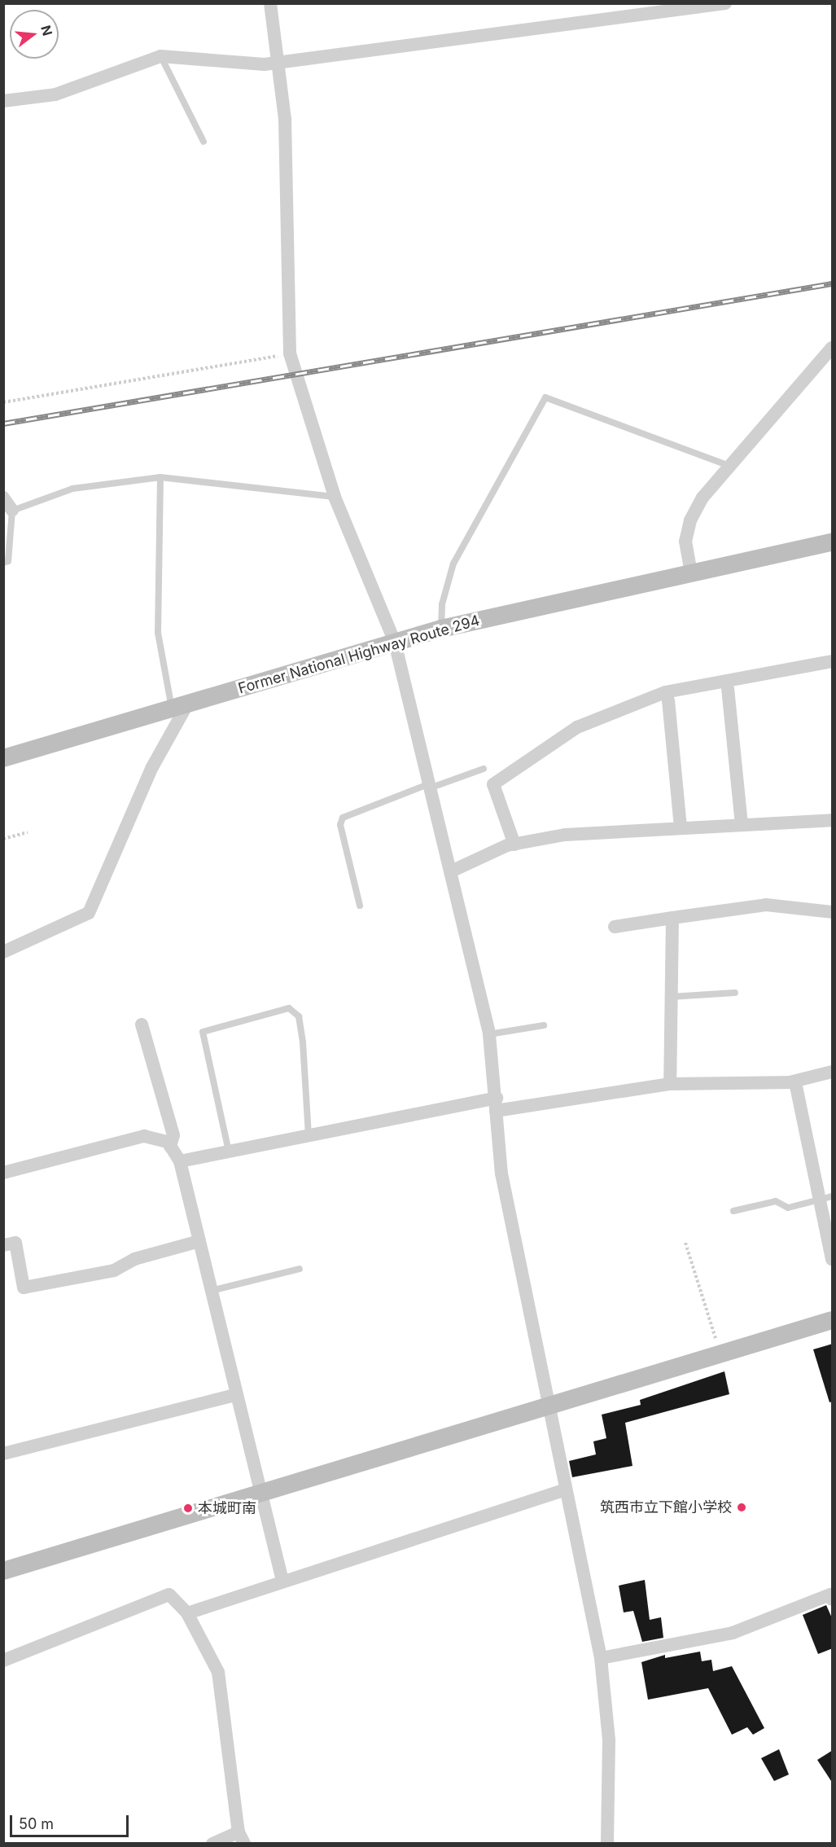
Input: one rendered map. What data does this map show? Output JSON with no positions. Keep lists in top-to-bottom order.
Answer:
{
  "streets": {
    "street": ["Former National Highway Route 294"]
  },
  "places": ["筑西市立下館小学校", "本城町南"],
  "scale_bar": "50 m",
  "north": "right"
}
